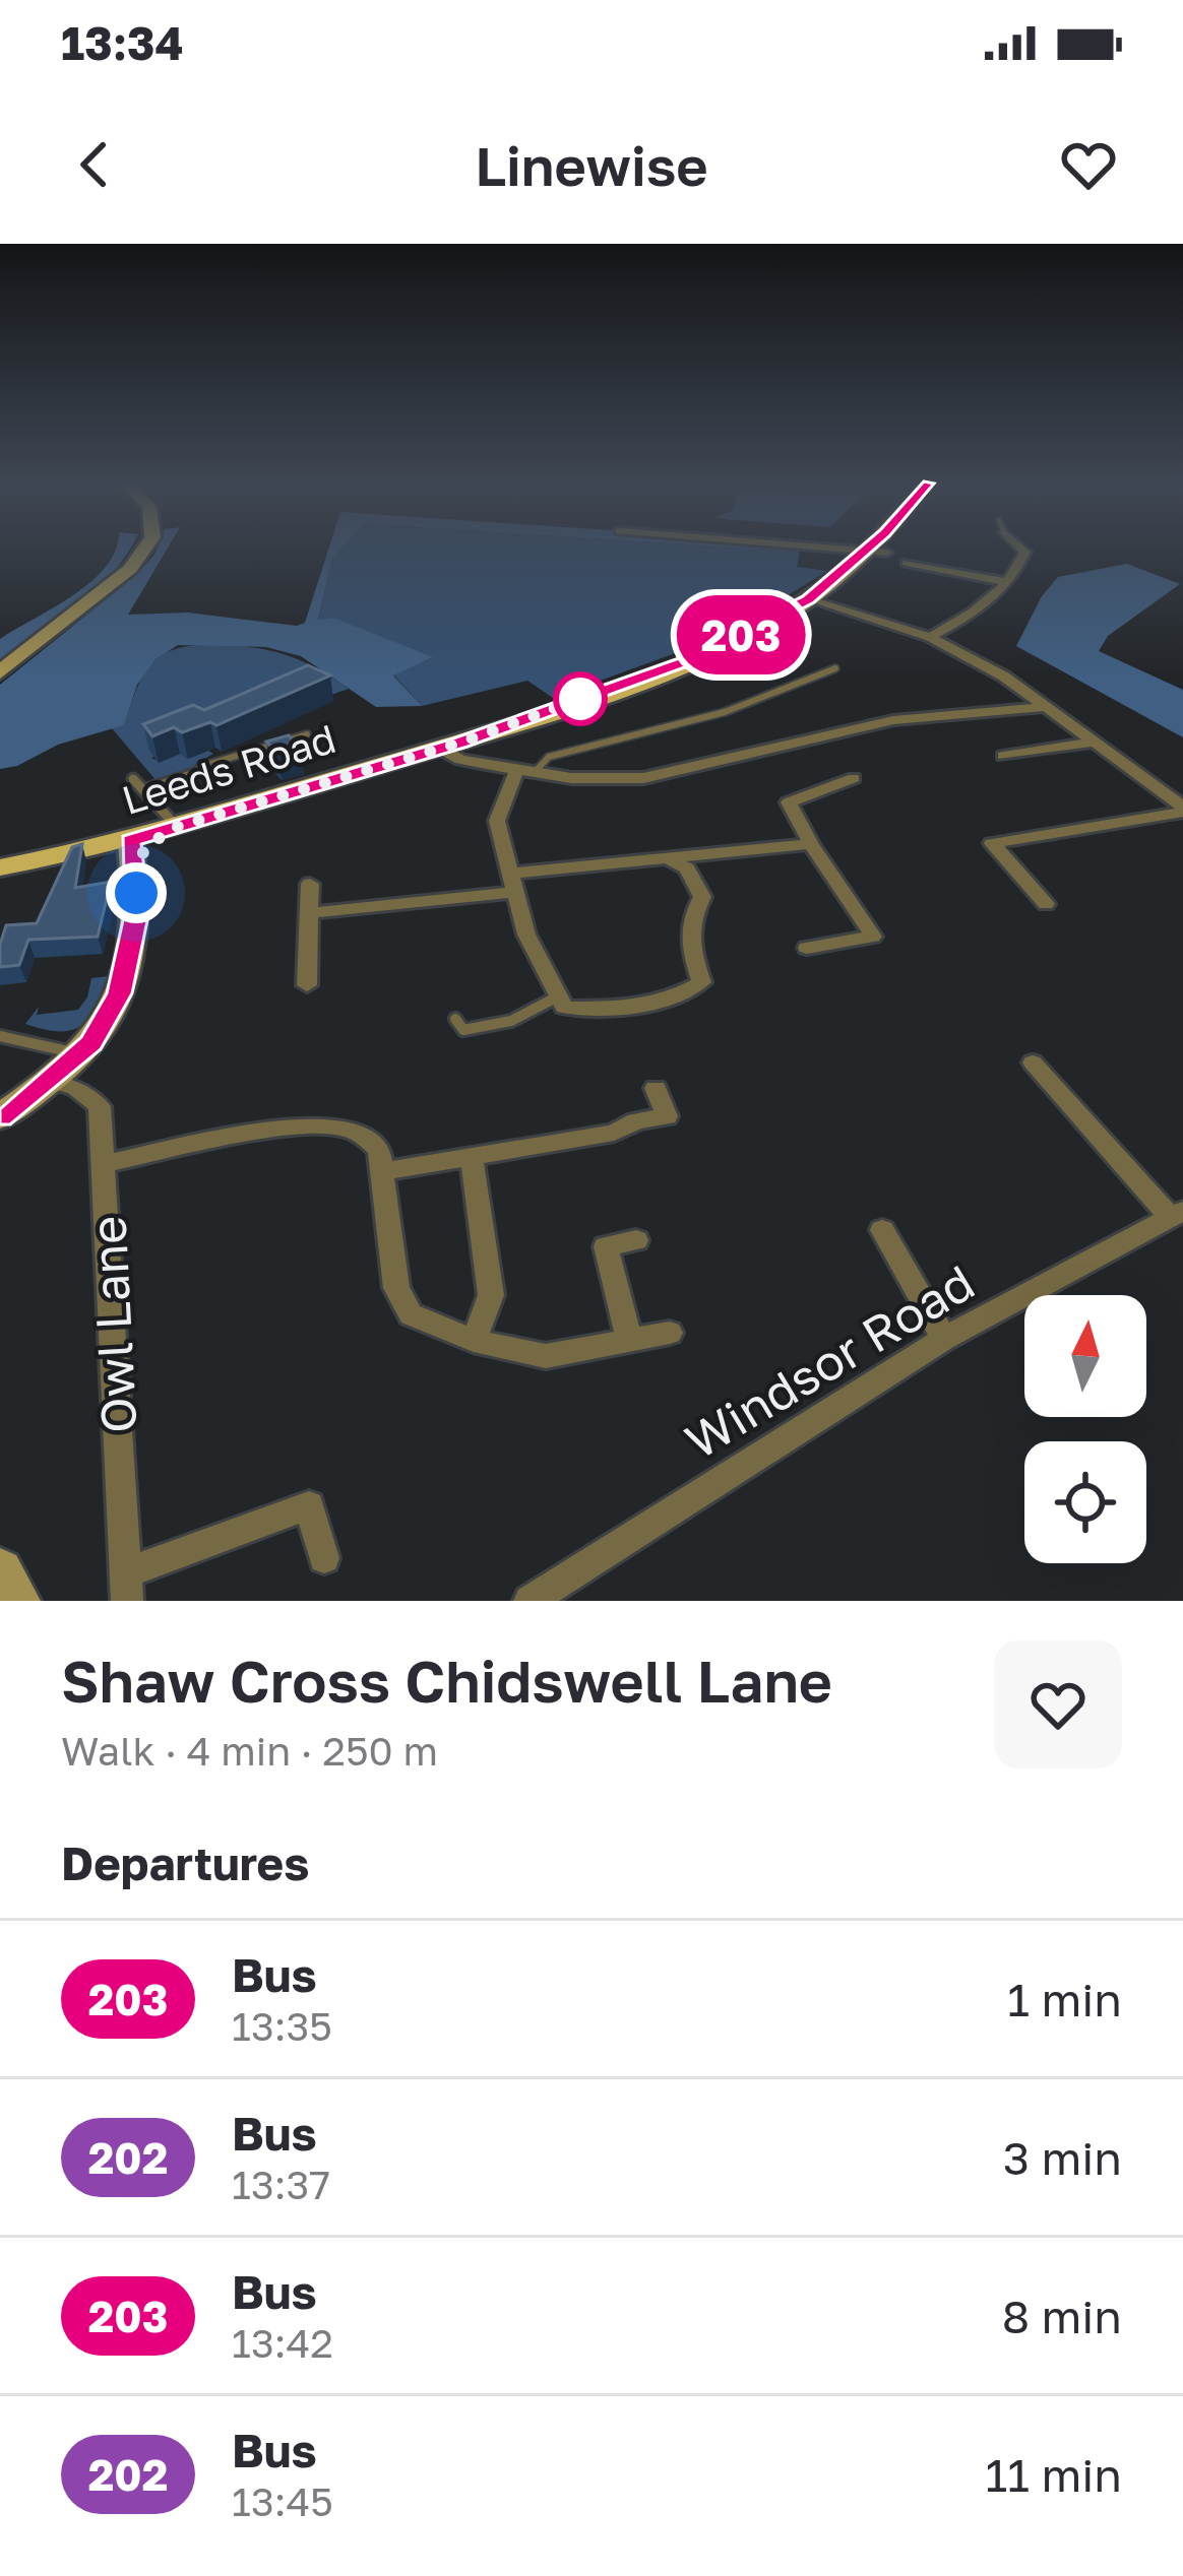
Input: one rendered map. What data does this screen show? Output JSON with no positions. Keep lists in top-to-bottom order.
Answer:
{
  "streets": {
    "main road": ["Leeds Road"],
    "street": ["Owl Lane", "Windsor Road"]
  },
  "lines": ["bus line 203"],
  "north": "top",
  "page": {
    "status": "13:34",
    "header": "Linewise",
    "on_map": "203",
    "heading": [
      ["Shaw Cross Chidswell Lane", "Walk · 4 min · 250 m"],
      "Departures"
    ],
    "list": [
      {
        "mark": "203",
        "name": "Bus",
        "note": "13:35",
        "value": "1 min"
      },
      {
        "mark": "202",
        "name": "Bus",
        "note": "13:37",
        "value": "3 min"
      },
      {
        "mark": "203",
        "name": "Bus",
        "note": "13:42",
        "value": "8 min"
      },
      {
        "mark": "202",
        "name": "Bus",
        "note": "13:45",
        "value": "11 min"
      }
    ]
  }
}
